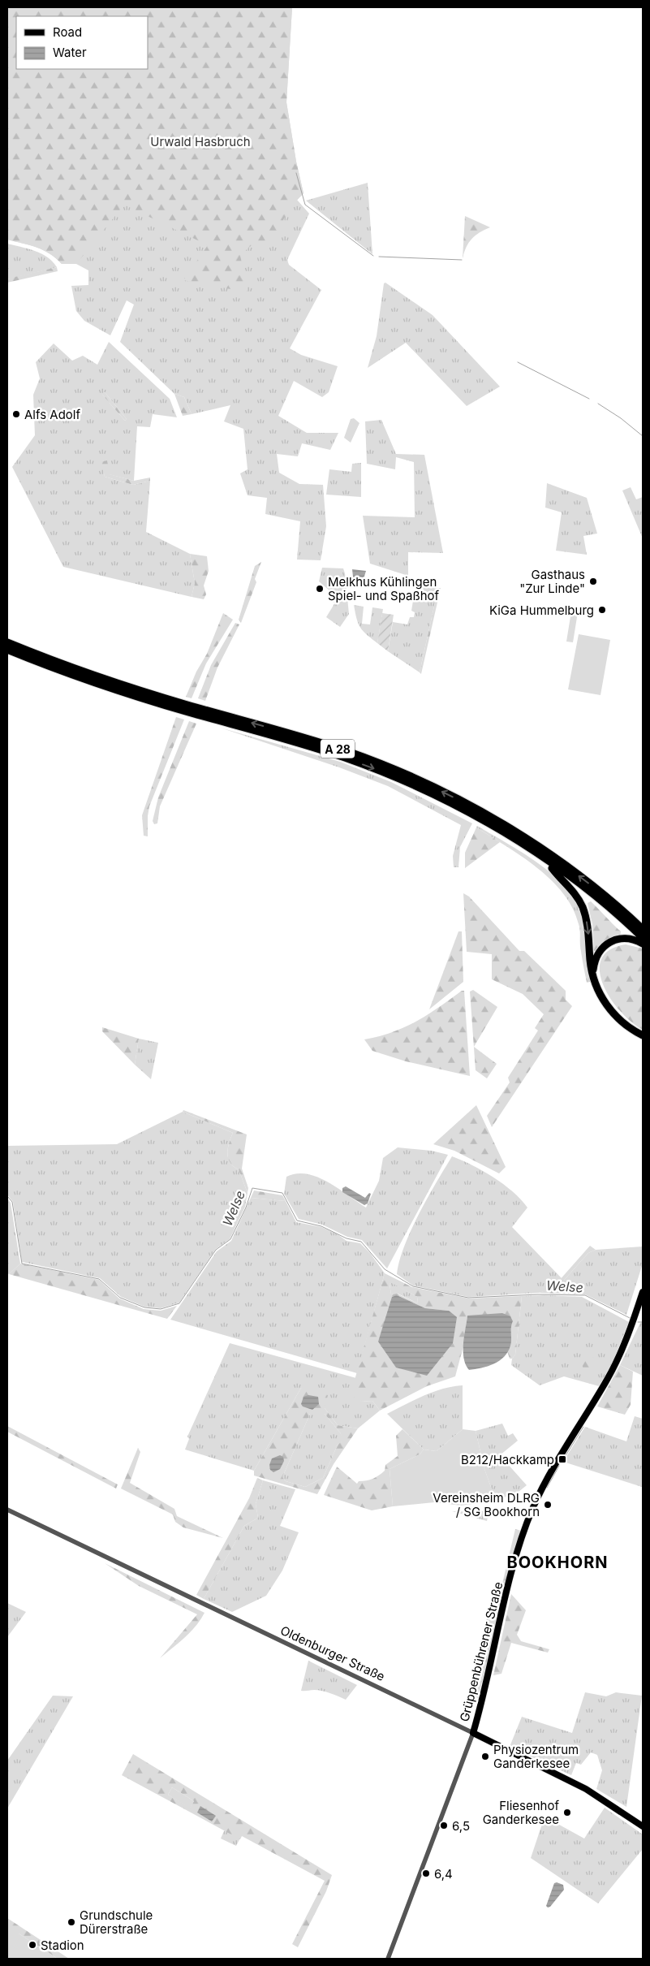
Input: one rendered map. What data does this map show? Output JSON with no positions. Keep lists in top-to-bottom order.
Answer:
{
  "streets": {
    "highway": ["A 28"],
    "main road": ["Grüppenbührener Straße", "Oldenburger Straße"]
  },
  "crossings": [
    ["Grüppenbührener Straße", "Oldenburger Straße"]
  ],
  "districts": ["BOOKHORN"],
  "water": ["Welse"],
  "parks": ["Urwald Hasbruch"],
  "places": {
    "other": [
      "Alfs Adolf",
      "Gasthaus \"Zur Linde\"",
      "Melkhus Kühlingen Spiel- und Spaßhof",
      "KiGa Hummelburg",
      "Vereinsheim DLRG / SG Bookhorn",
      "Physiozentrum Ganderkesee",
      "Fliesenhof Ganderkesee",
      "6,5",
      "6,4",
      "Grundschule Dürerstraße",
      "Stadion"
    ],
    "transit": ["B212/Hackkamp"]
  },
  "legend": ["Road", "Water"]
}
